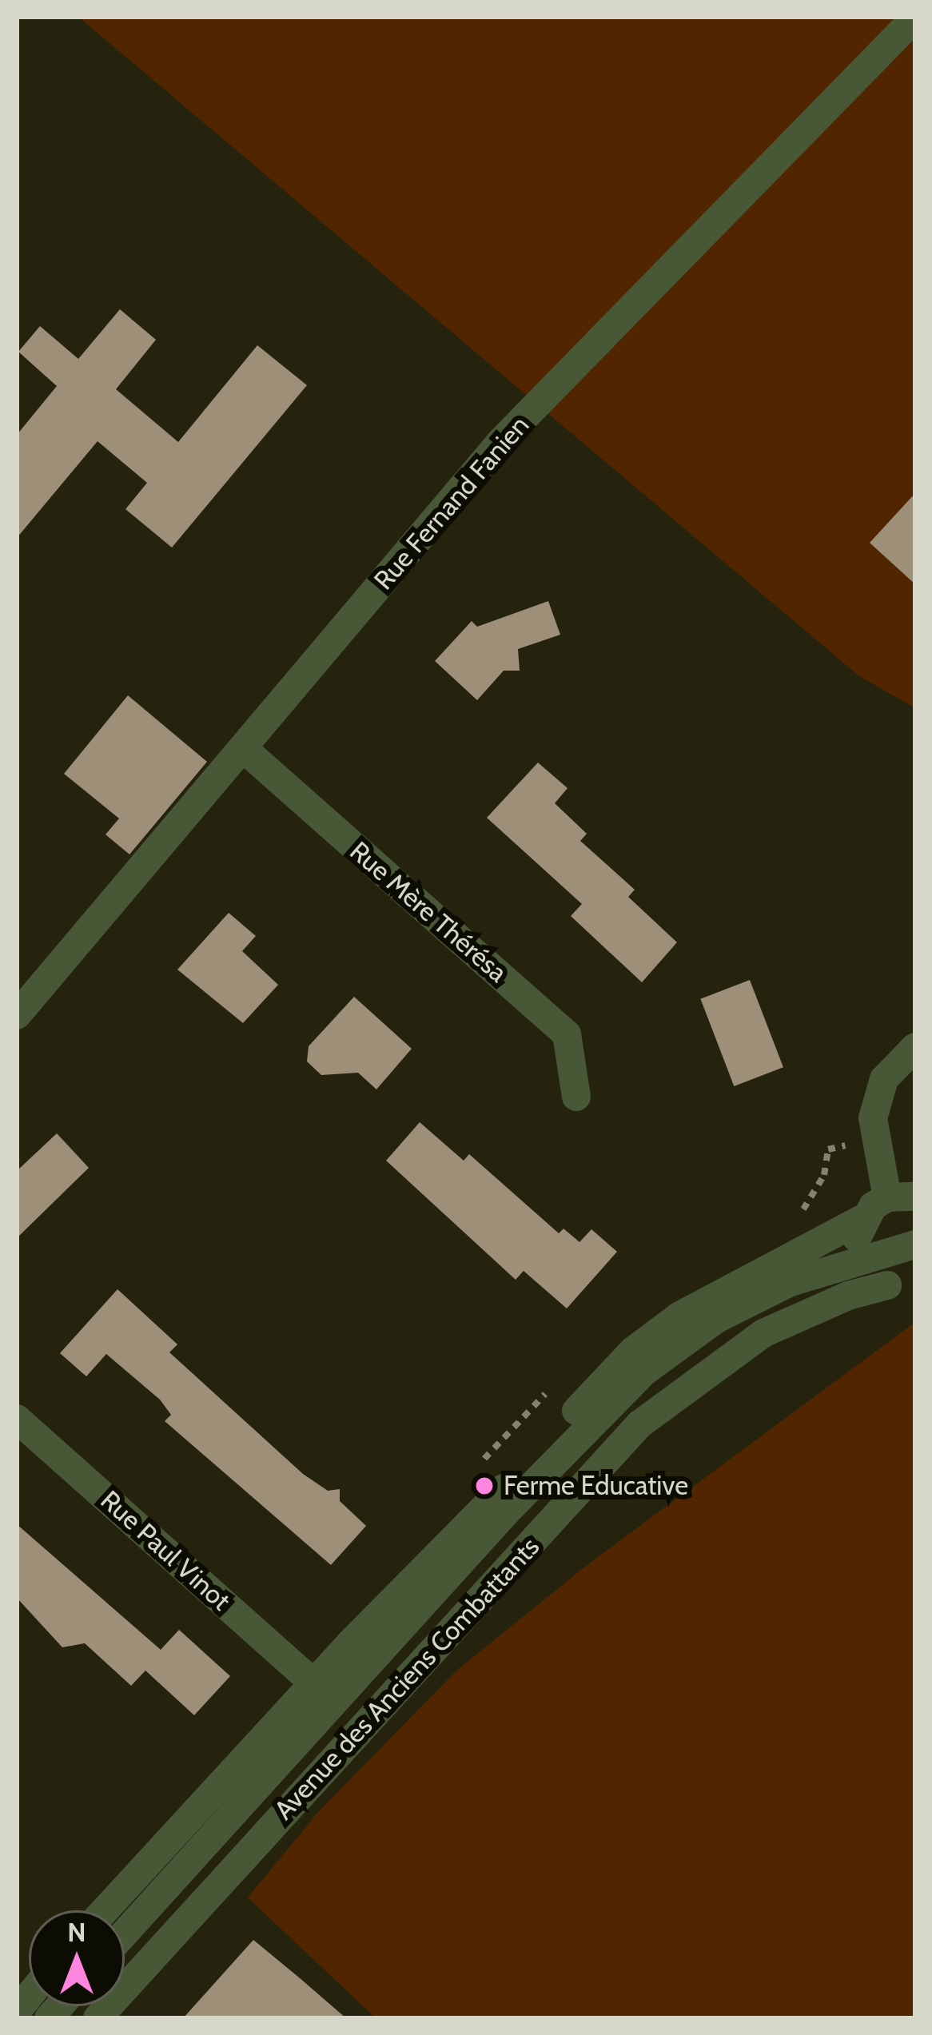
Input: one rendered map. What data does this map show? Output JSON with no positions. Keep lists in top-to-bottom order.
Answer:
{
  "streets": {
    "street": [
      "Rue Fernand Fanien",
      "Rue Mère Thérésa",
      "Rue Paul Vinot",
      "Avenue des Anciens Combattants"
    ]
  },
  "crossings": [
    ["Rue Fernand Fanien", "Rue Mère Thérésa"]
  ],
  "places": ["Ferme Educative"],
  "north": "top"
}
